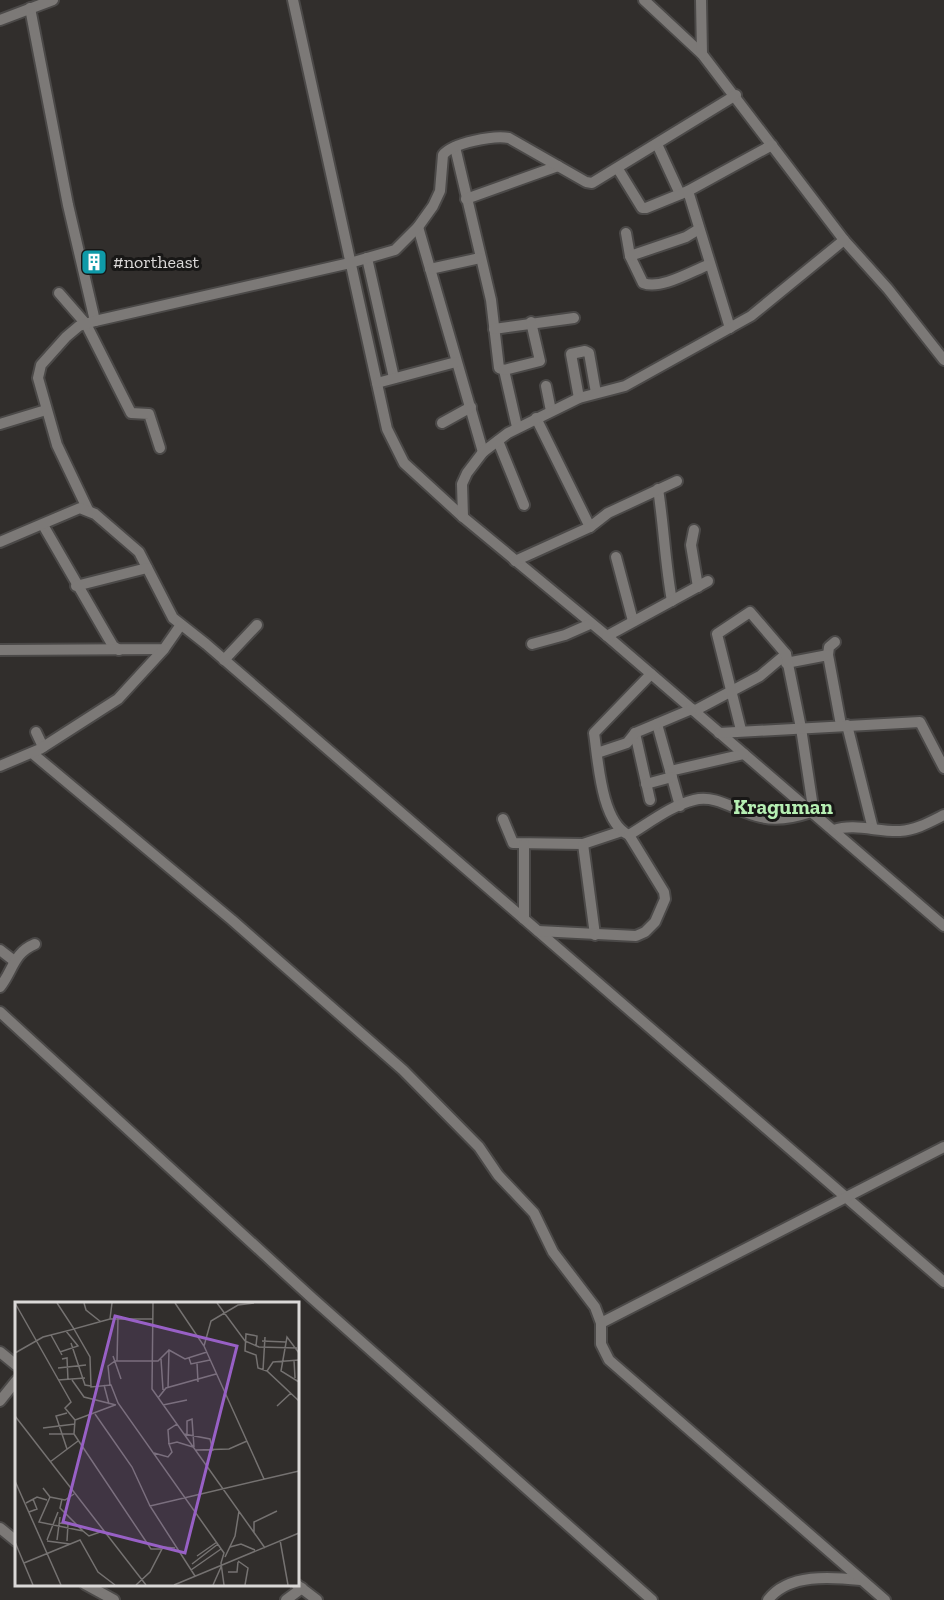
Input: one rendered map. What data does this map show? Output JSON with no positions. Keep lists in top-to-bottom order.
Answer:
{
  "districts": ["Kraguman"],
  "places": {
    "building": ["#northeast"]
  }
}
